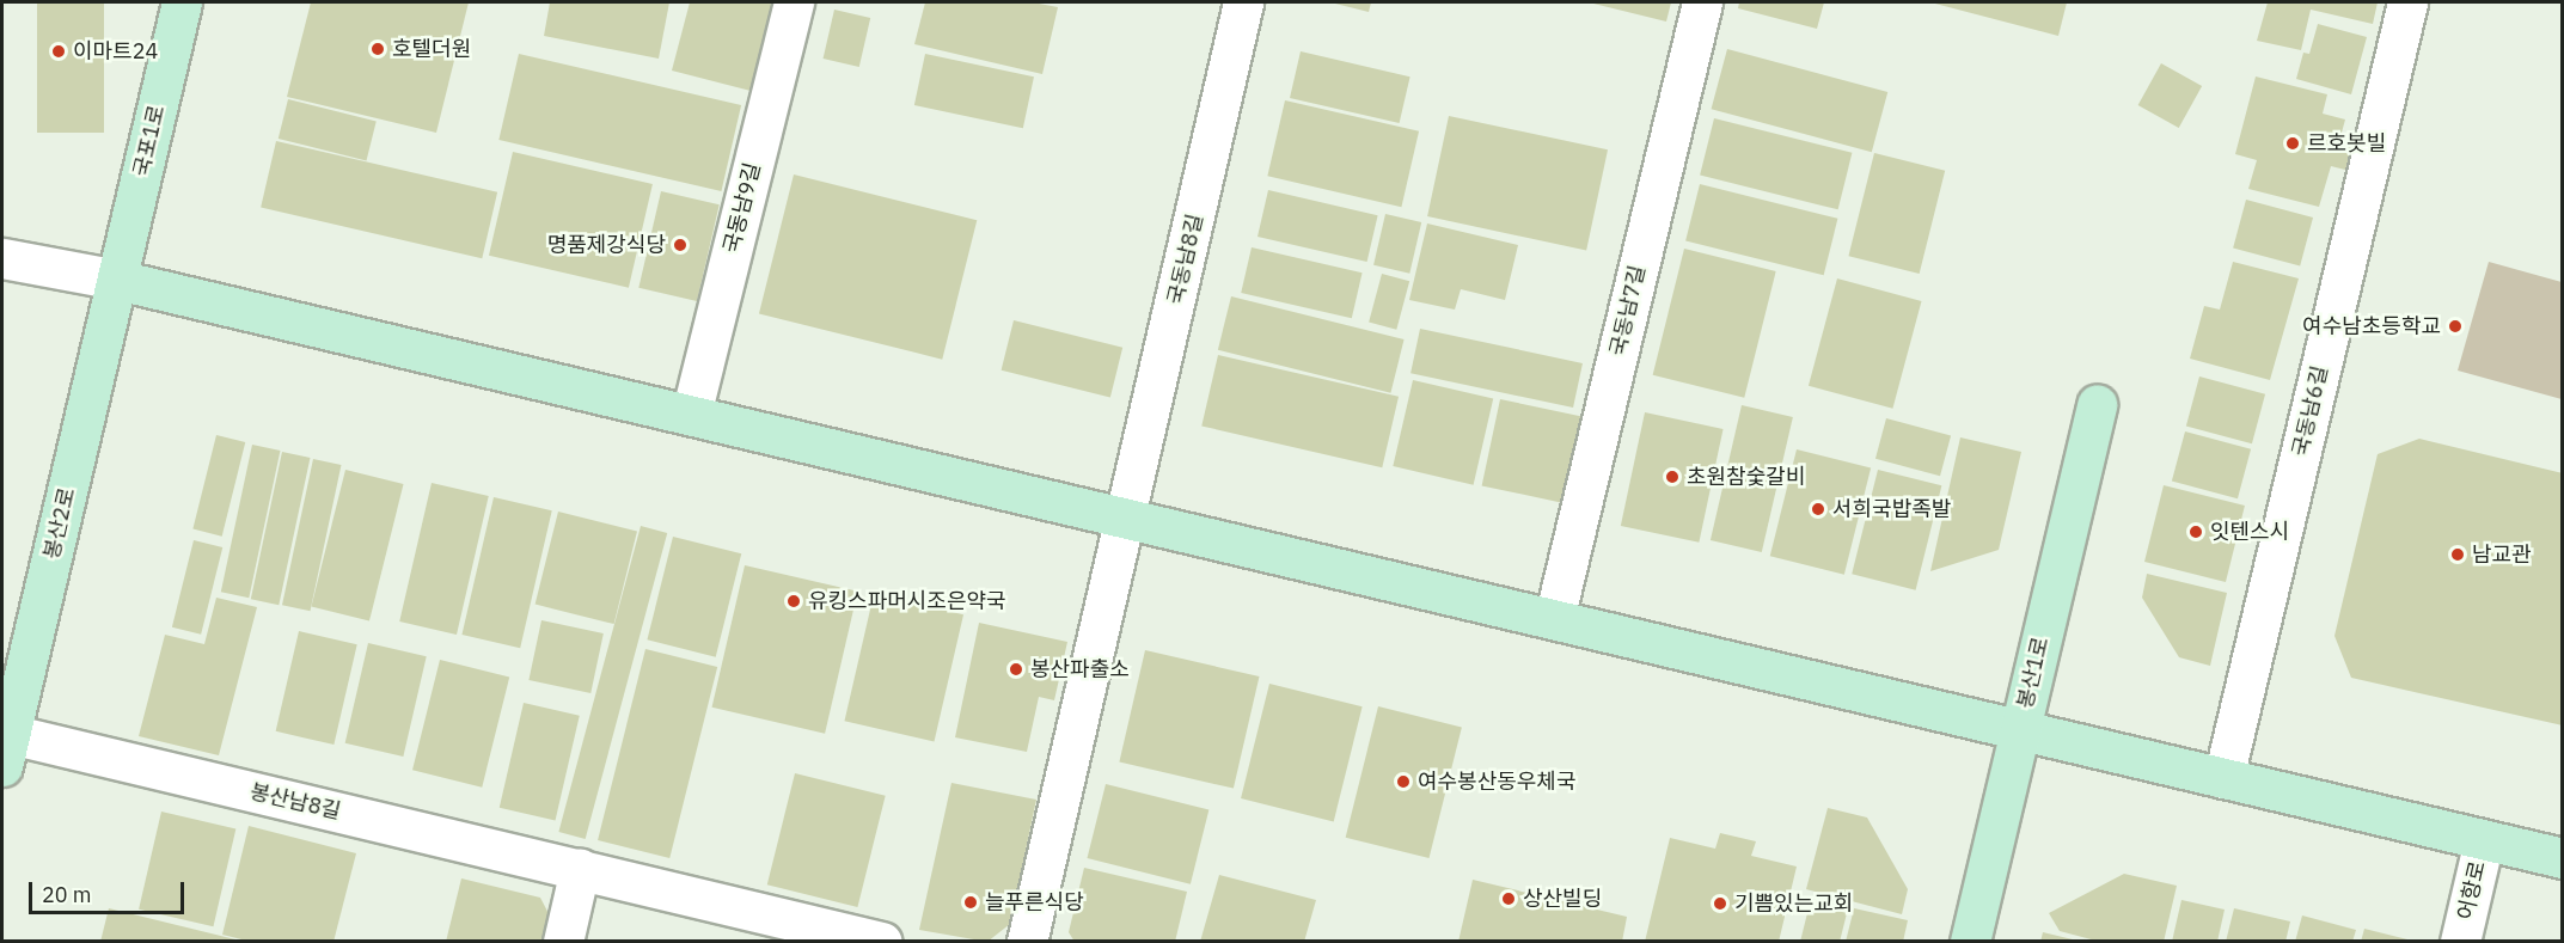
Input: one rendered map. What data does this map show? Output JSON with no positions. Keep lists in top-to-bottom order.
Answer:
{
  "streets": {
    "street": [
      "국포1로",
      "국동남9길",
      "국동남8길",
      "국동남7길",
      "국동남6길",
      "봉산2로",
      "봉산1로",
      "봉산남8길",
      "어항로"
    ]
  },
  "crossings": [
    ["국포1로", "봉산2로"],
    ["봉산2로", "봉산남8길"]
  ],
  "places": [
    "호텔더원",
    "이마트24",
    "르호봇빌",
    "명품제강식당",
    "여수남초등학교",
    "초원참숯갈비",
    "서희국밥족발",
    "잇텐스시",
    "남교관",
    "유킹스파머시조은약국",
    "봉산파출소",
    "여수봉산동우체국",
    "상산빌딩",
    "늘푸른식당",
    "기쁨있는교회"
  ],
  "scale_bar": "20 m"
}
